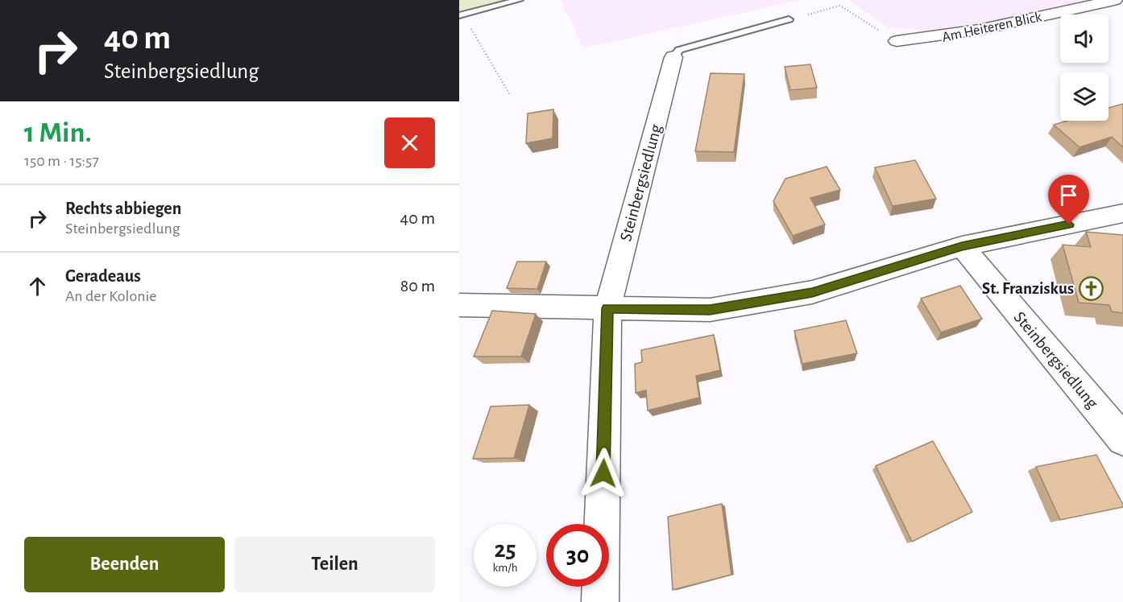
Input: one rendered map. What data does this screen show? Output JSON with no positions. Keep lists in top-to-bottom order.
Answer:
{
  "streets": {
    "street": ["Am Heiteren Blick", "Steinbergsiedlung"]
  },
  "places": {
    "church": ["St. Franziskus"]
  },
  "page": {
    "turn": ["40 m", "Steinbergsiedlung"],
    "heading": ["1 Min.", "150 m · 15:57"],
    "list": [
      {
        "name": "Rechts abbiegen",
        "note": "Steinbergsiedlung",
        "value": "40 m"
      },
      {
        "name": "Geradeaus",
        "note": "An der Kolonie",
        "value": "80 m"
      }
    ],
    "speed": "25 km/h",
    "limit": "30",
    "buttons": ["Beenden", "Teilen"]
  }
}
